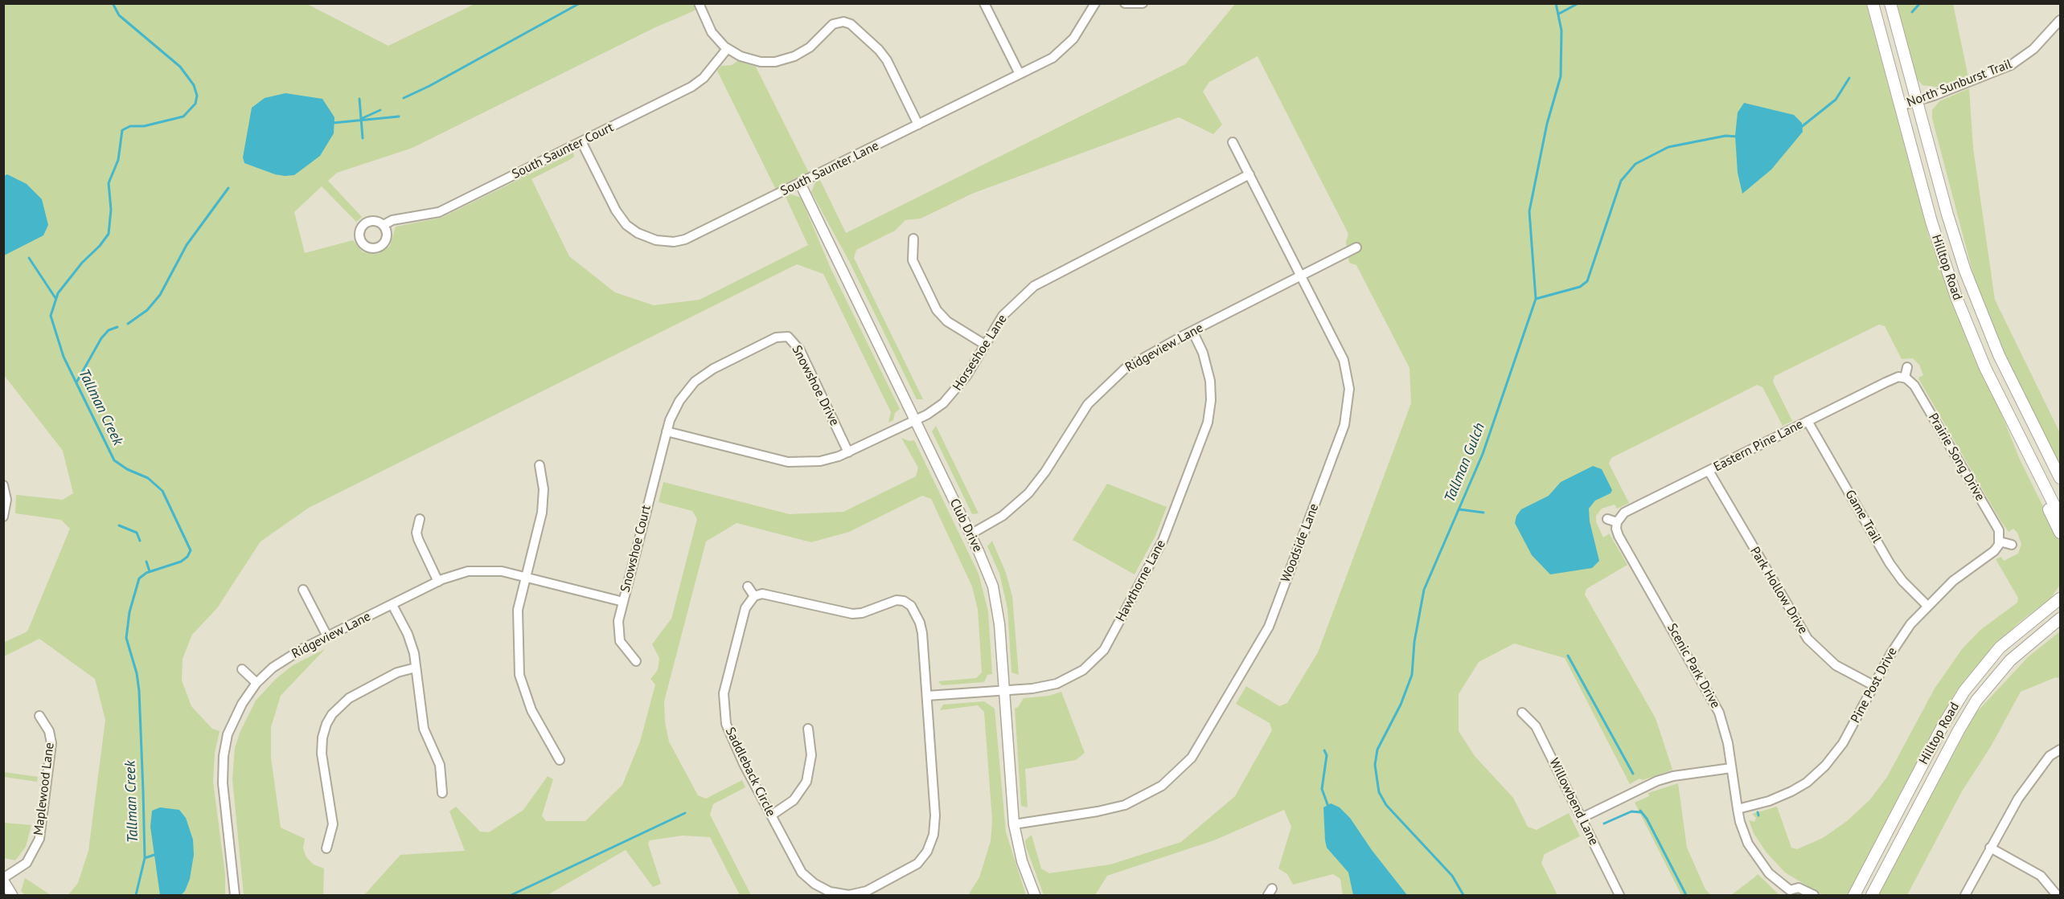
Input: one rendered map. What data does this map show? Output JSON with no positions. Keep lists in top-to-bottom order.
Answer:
{
  "streets": {
    "main road": ["Hilltop Road"],
    "street": [
      "North Sunburst Trail",
      "South Saunter Court",
      "South Saunter Lane",
      "Ridgeview Lane",
      "Horseshoe Lane",
      "Snowshoe Drive",
      "Eastern Pine Lane",
      "Prairie Song Drive",
      "Game Trail",
      "Club Drive",
      "Woodside Lane",
      "Snowshoe Court",
      "Hawthorne Lane",
      "Park Hollow Drive",
      "Scenic Park Drive",
      "Pine Post Drive",
      "Saddleback Circle",
      "Maplewood Lane",
      "Willowbend Lane"
    ]
  },
  "crossings": [
    ["North Sunburst Trail", "Hilltop Road"],
    ["South Saunter Court", "South Saunter Lane"],
    ["South Saunter Lane", "Club Drive"],
    ["Ridgeview Lane", "Club Drive"],
    ["Ridgeview Lane", "Woodside Lane"],
    ["Ridgeview Lane", "Snowshoe Court"],
    ["Ridgeview Lane", "Hawthorne Lane"],
    ["Horseshoe Lane", "Snowshoe Drive"],
    ["Horseshoe Lane", "Club Drive"],
    ["Horseshoe Lane", "Woodside Lane"],
    ["Horseshoe Lane", "Snowshoe Court"],
    ["Snowshoe Drive", "Snowshoe Court"],
    ["Eastern Pine Lane", "Prairie Song Drive"],
    ["Eastern Pine Lane", "Game Trail"],
    ["Eastern Pine Lane", "Park Hollow Drive"],
    ["Eastern Pine Lane", "Scenic Park Drive"],
    ["Prairie Song Drive", "Pine Post Drive"],
    ["Game Trail", "Pine Post Drive"],
    ["Club Drive", "Woodside Lane"],
    ["Club Drive", "Hawthorne Lane"],
    ["Hawthorne Lane", "Saddleback Circle"],
    ["Park Hollow Drive", "Pine Post Drive"],
    ["Scenic Park Drive", "Pine Post Drive"]
  ],
  "water": ["Tallman Creek", "Tallman Gulch"]
}
